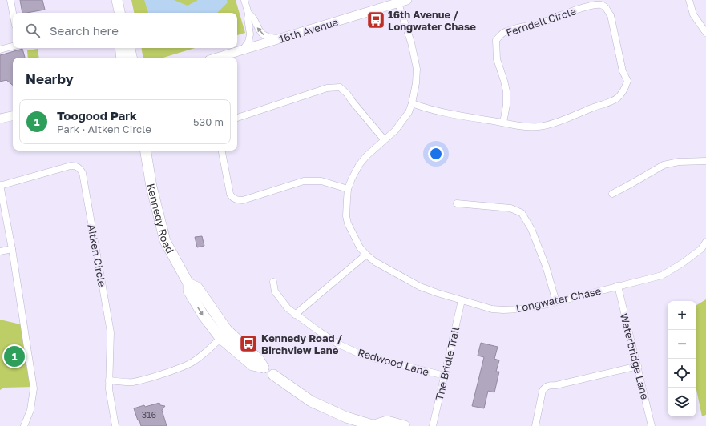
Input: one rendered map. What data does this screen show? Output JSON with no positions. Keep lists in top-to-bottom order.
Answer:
{
  "streets": {
    "main road": ["16th Avenue", "Kennedy Road"],
    "street": [
      "Ferndell Circle",
      "Aitken Circle",
      "Longwater Chase",
      "Waterbridge Lane",
      "Redwood Lane",
      "The Bridle Trail"
    ]
  },
  "crossings": [
    ["Ferndell Circle", "Longwater Chase"],
    ["16th Avenue", "Longwater Chase"],
    ["Longwater Chase", "Waterbridge Lane"],
    ["Longwater Chase", "The Bridle Trail"],
    ["Redwood Lane", "The Bridle Trail"]
  ],
  "places": {
    "bus stop": ["16th Avenue / Longwater Chase", "Kennedy Road / Birchview Lane"]
  },
  "house_numbers": ["316"],
  "page": {
    "search": "Search here",
    "heading": "Nearby",
    "list": [
      {
        "mark": "1",
        "name": "Toogood Park",
        "note": "Park · Aitken Circle",
        "value": "530 m"
      }
    ],
    "map_buttons": ["+", "−"],
    "pins": "1"
  }
}
